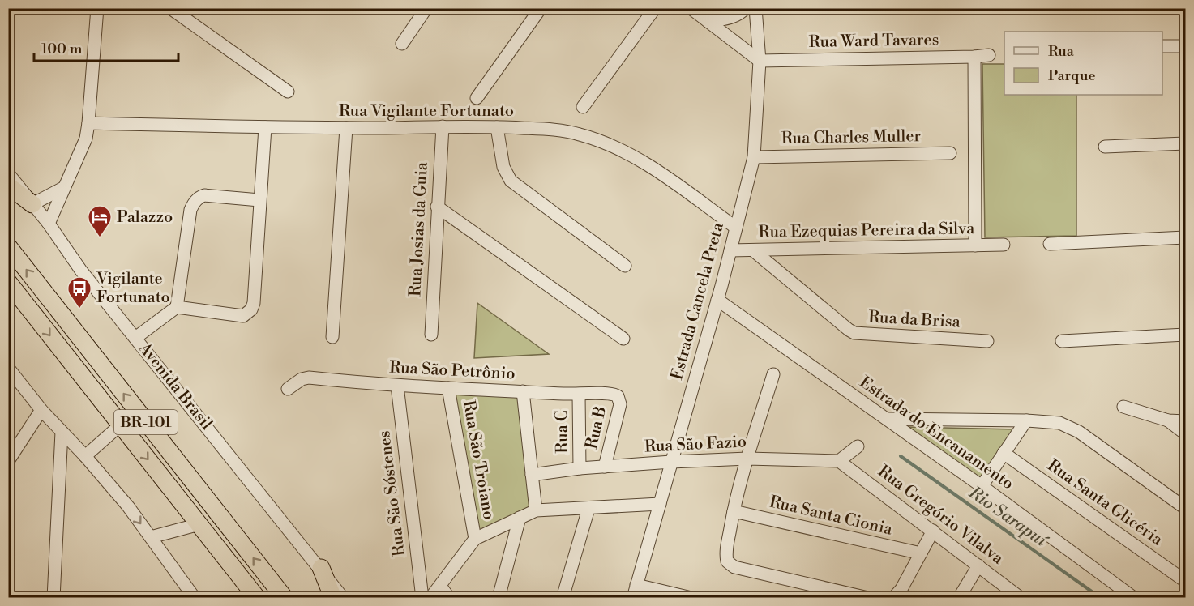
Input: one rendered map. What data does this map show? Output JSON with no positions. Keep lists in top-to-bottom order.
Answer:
{
  "streets": {
    "highway": ["BR-101"],
    "street": [
      "Rua Ward Tavares",
      "Rua Vigilante Fortunato",
      "Rua Charles Muller",
      "Rua Josias da Guia",
      "Rua Ezequias Pereira da Silva",
      "Estrada Cancela Preta",
      "Rua da Brisa",
      "Rua São Petrônio",
      "Avenida Brasil",
      "Rua B",
      "Rua C",
      "Estrada do Encanamento",
      "Rua São Fazio",
      "Rua São Troiano",
      "Rua São Sóstenes",
      "Rua Santa Glicéria",
      "Rua Gregório Vilalva",
      "Rua Santa Cionia"
    ]
  },
  "crossings": [
    ["Rua Ward Tavares", "Estrada Cancela Preta"],
    ["Rua Vigilante Fortunato", "Rua Josias da Guia"],
    ["Rua Vigilante Fortunato", "Estrada Cancela Preta"],
    ["Rua Charles Muller", "Estrada Cancela Preta"],
    ["Rua Ezequias Pereira da Silva", "Estrada Cancela Preta"],
    ["Rua Ezequias Pereira da Silva", "Rua da Brisa"],
    ["Estrada Cancela Preta", "Estrada do Encanamento"],
    ["Estrada Cancela Preta", "Rua São Fazio"],
    ["Rua São Petrônio", "Rua B"],
    ["Rua São Petrônio", "Rua C"],
    ["Rua São Petrônio", "Rua São Troiano"],
    ["Rua São Petrônio", "Rua São Sóstenes"],
    ["Rua B", "Rua São Fazio"],
    ["Rua C", "Rua São Fazio"],
    ["Rua São Fazio", "Rua Gregório Vilalva"]
  ],
  "water": ["Rio Sarapuí"],
  "places": {
    "hotel": ["Palazzo"],
    "bus stop": ["Vigilante Fortunato"]
  },
  "legend": ["Rua", "Parque"],
  "scale_bar": "100 m"
}
